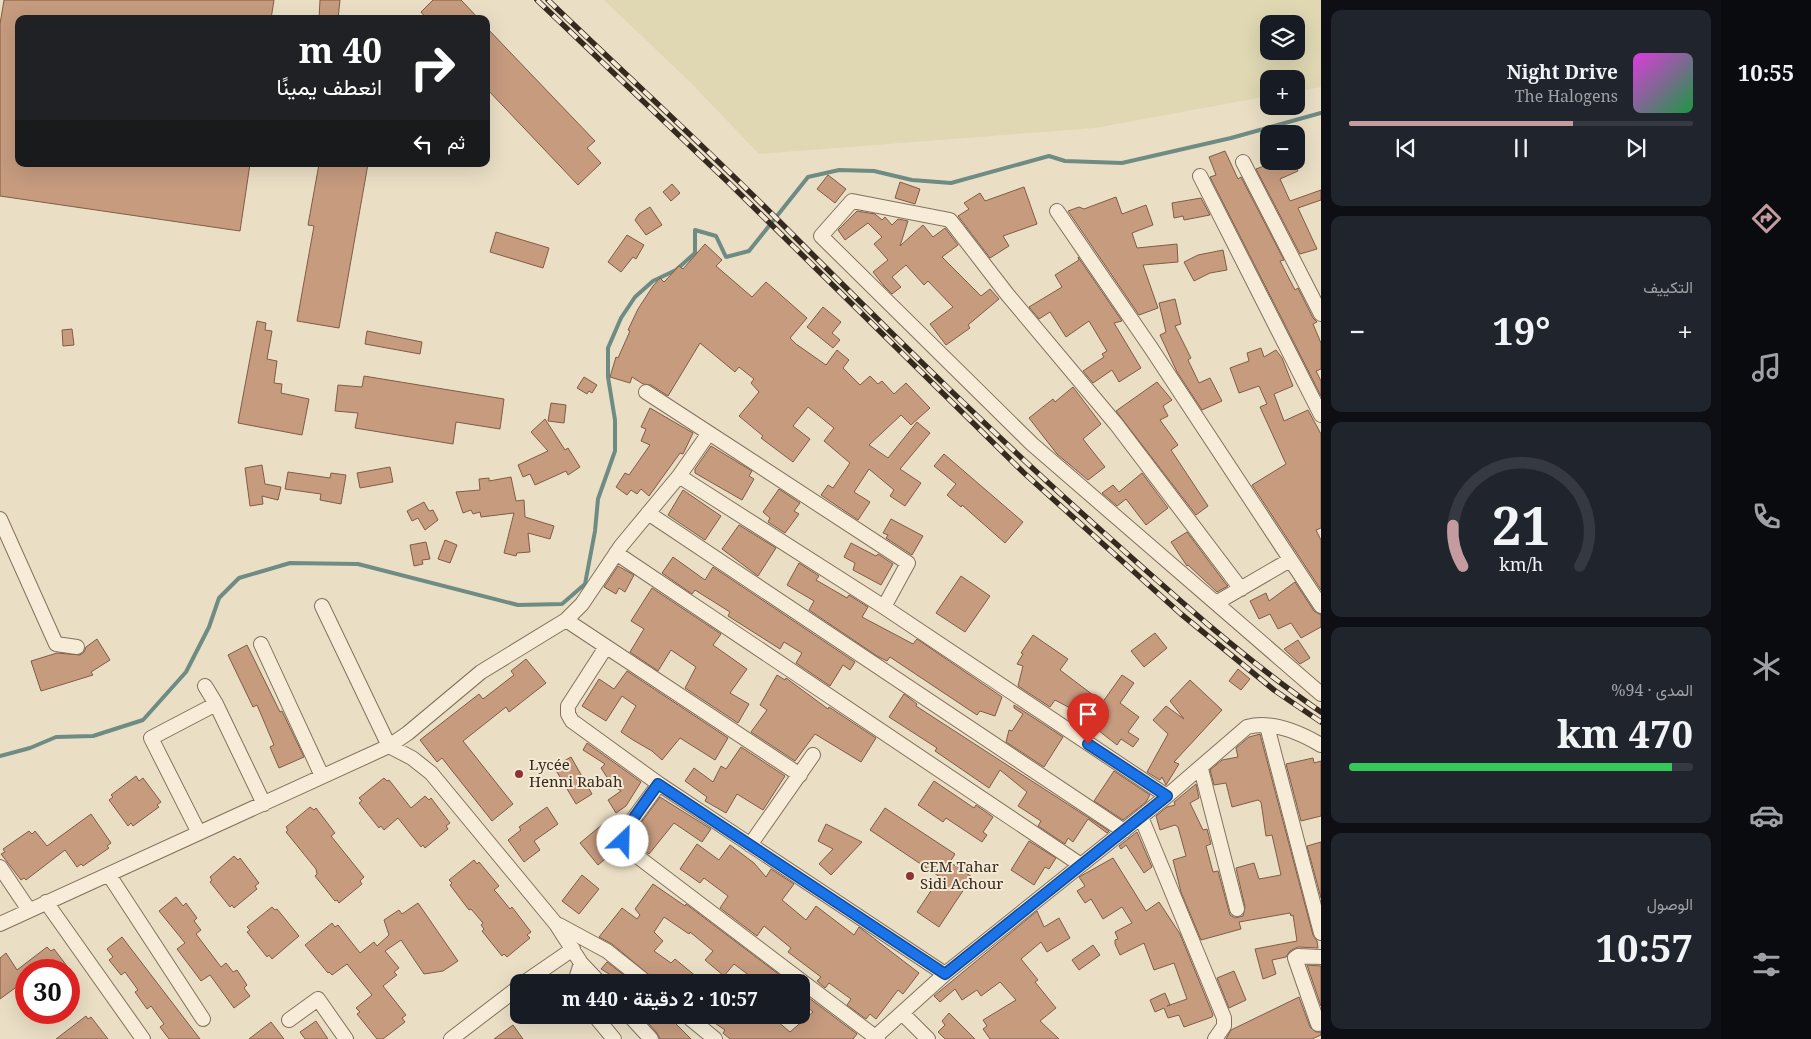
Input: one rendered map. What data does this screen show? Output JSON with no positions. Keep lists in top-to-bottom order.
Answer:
{
  "places": ["Lycée Henni Rabah", "CEM Tahar Sidi Achour"],
  "page": {
    "tabs": "10:55",
    "map_buttons": ["+", "−"],
    "turn": ["40 m", "انعطف يمينًا"],
    "song": ["Night Drive", "The Halogens"],
    "then": "ثم",
    "tile": [
      "التكييف",
      ["المدى · 94%", "470 km"],
      ["الوصول", "10:57"]
    ],
    "heat": ["−", "19°", "+"],
    "limit": "30",
    "trip": "10:57 · 2 دقيقة · 440 m",
    "gauge": ["21", "km/h"]
  }
}
